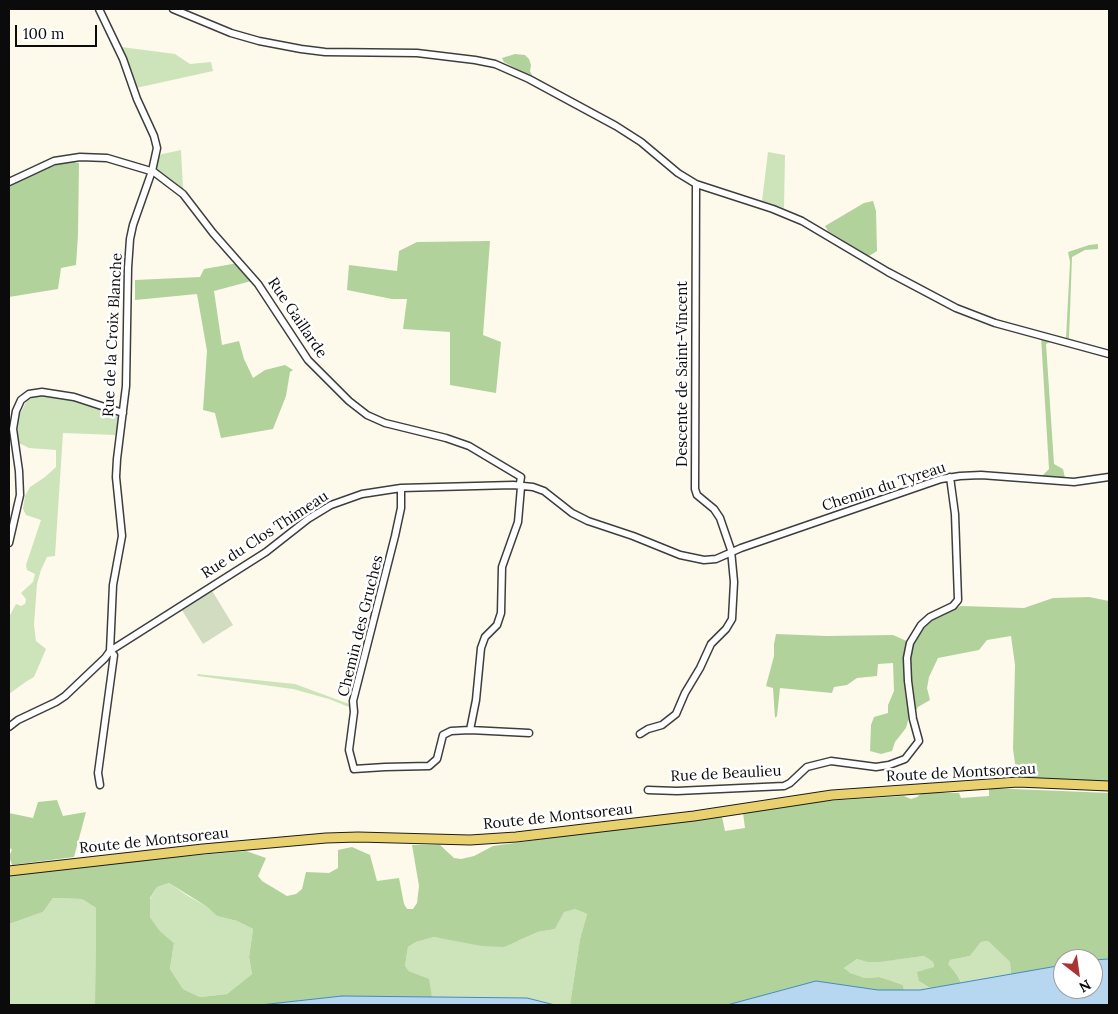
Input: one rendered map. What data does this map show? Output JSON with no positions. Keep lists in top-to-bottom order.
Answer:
{
  "streets": {
    "main road": ["Route de Montsoreau"],
    "street": [
      "Rue Gaillarde",
      "Rue de la Croix Blanche",
      "Descente de Saint-Vincent",
      "Chemin du Tyreau",
      "Rue du Clos Thimeau",
      "Chemin des Gruches",
      "Rue de Beaulieu"
    ]
  },
  "crossings": [
    ["Rue Gaillarde", "Rue de la Croix Blanche"],
    ["Rue Gaillarde", "Rue du Clos Thimeau"],
    ["Rue de la Croix Blanche", "Rue du Clos Thimeau"],
    ["Descente de Saint-Vincent", "Chemin du Tyreau"],
    ["Descente de Saint-Vincent", "Rue du Clos Thimeau"],
    ["Chemin du Tyreau", "Rue du Clos Thimeau"],
    ["Chemin du Tyreau", "Rue de Beaulieu"],
    ["Rue du Clos Thimeau", "Chemin des Gruches"]
  ],
  "scale_bar": "100 m",
  "north": "bottom right"
}
